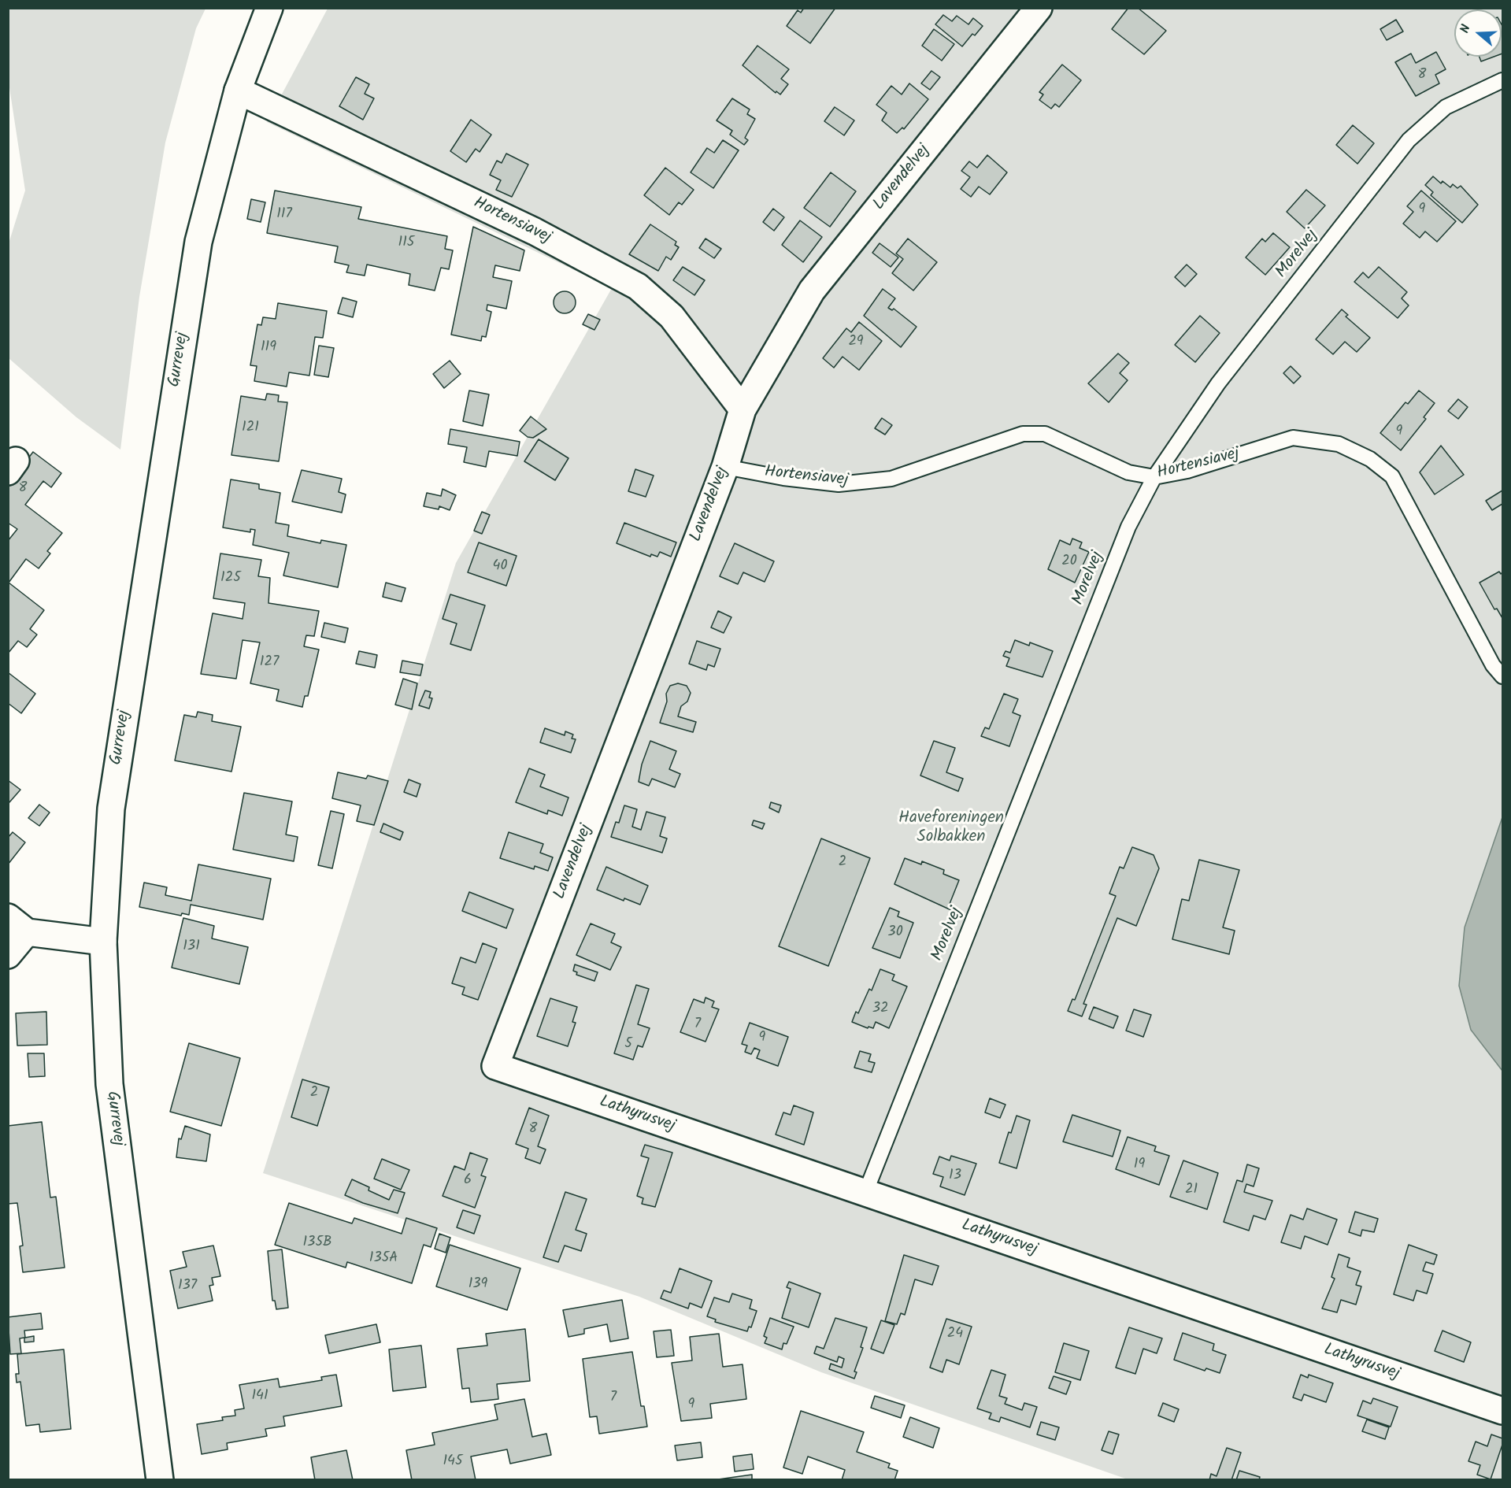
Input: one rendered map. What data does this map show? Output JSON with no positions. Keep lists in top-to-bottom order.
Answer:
{
  "streets": {
    "street": [
      "Lavendelvej",
      "Hortensiavej",
      "Gurrevej",
      "Lathyrusvej"
    ],
    "lane": ["Morelvej"]
  },
  "crossings": [
    ["Lavendelvej", "Hortensiavej"],
    ["Lavendelvej", "Lathyrusvej"],
    ["Hortensiavej", "Morelvej"],
    ["Hortensiavej", "Gurrevej"],
    ["Morelvej", "Lathyrusvej"]
  ],
  "parks": ["Haveforeningen Solbakken"],
  "house_numbers": [
    "8",
    "9",
    "117",
    "115",
    "29",
    "119",
    "121",
    "9",
    "8",
    "20",
    "40",
    "125",
    "127",
    "2",
    "30",
    "131",
    "32",
    "7",
    "9",
    "5",
    "2",
    "8",
    "19",
    "13",
    "6",
    "21",
    "135B",
    "135A",
    "139",
    "137",
    "24",
    "141",
    "7",
    "9",
    "145"
  ],
  "north": "left"
}
